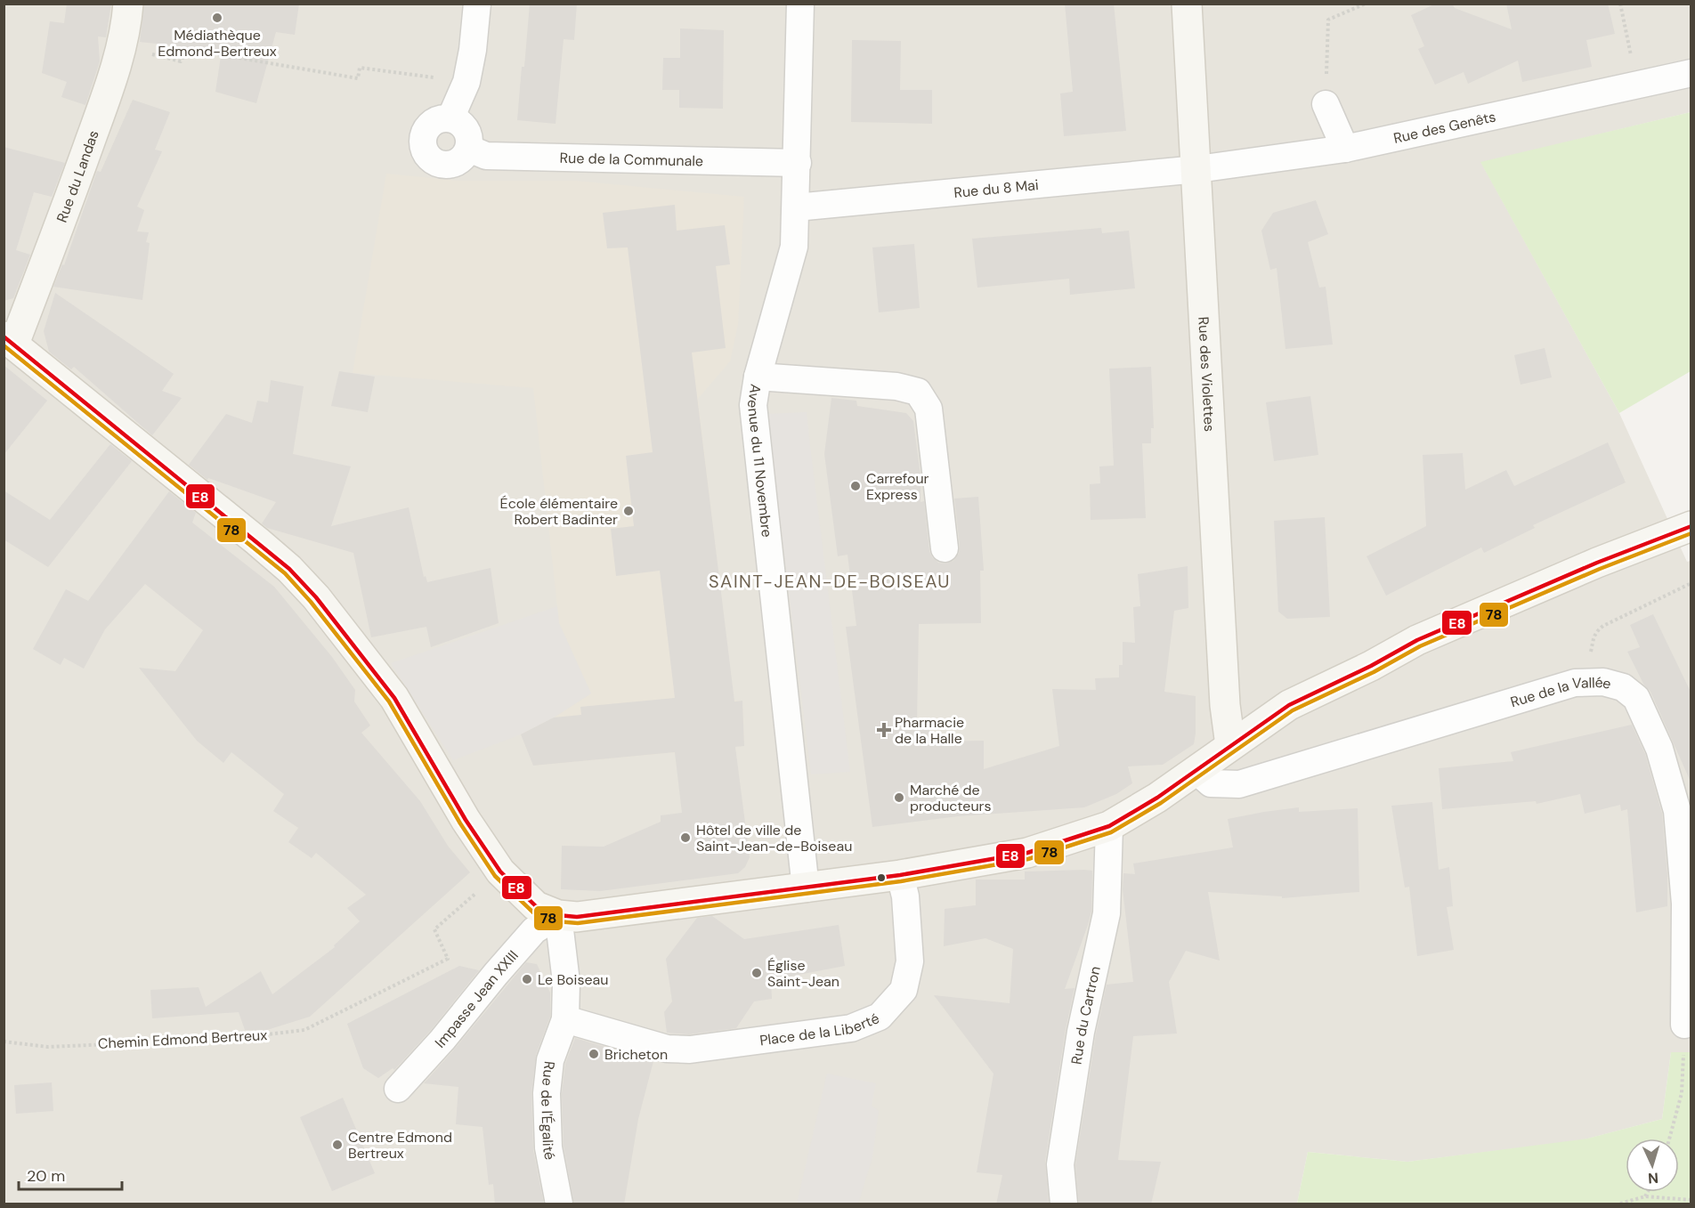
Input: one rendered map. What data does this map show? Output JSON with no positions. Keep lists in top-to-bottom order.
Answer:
{
  "streets": {
    "main road": ["Rue du Landas", "Rue des Violettes"],
    "street": [
      "Rue des Genêts",
      "Rue de la Communale",
      "Rue du 8 Mai",
      "Avenue du 11 Novembre",
      "Rue de la Vallée",
      "Impasse Jean XXIII",
      "Rue du Cartron",
      "Place de la Liberté",
      "Rue de l'Égalité"
    ],
    "path": ["Chemin Edmond Bertreux"]
  },
  "crossings": [
    ["Rue des Genêts", "Rue du 8 Mai"],
    ["Rue des Genêts", "Rue des Violettes"],
    ["Rue de la Communale", "Avenue du 11 Novembre"],
    ["Rue du 8 Mai", "Rue des Violettes"],
    ["Rue du 8 Mai", "Avenue du 11 Novembre"],
    ["Place de la Liberté", "Rue de l'Égalité"]
  ],
  "districts": ["SAINT-JEAN-DE-BOISEAU"],
  "places": {
    "other": [
      "Médiathèque Edmond-Bertreux",
      "Carrefour Express",
      "École élémentaire Robert Badinter",
      "Marché de producteurs",
      "Hôtel de ville de Saint-Jean-de-Boiseau",
      "Église Saint-Jean",
      "Le Boiseau",
      "Bricheton",
      "Centre Edmond Bertreux"
    ],
    "health": ["Pharmacie de la Halle"]
  },
  "lines": ["transit line E8", "transit line 78"],
  "scale_bar": "20 m",
  "north": "bottom"
}
